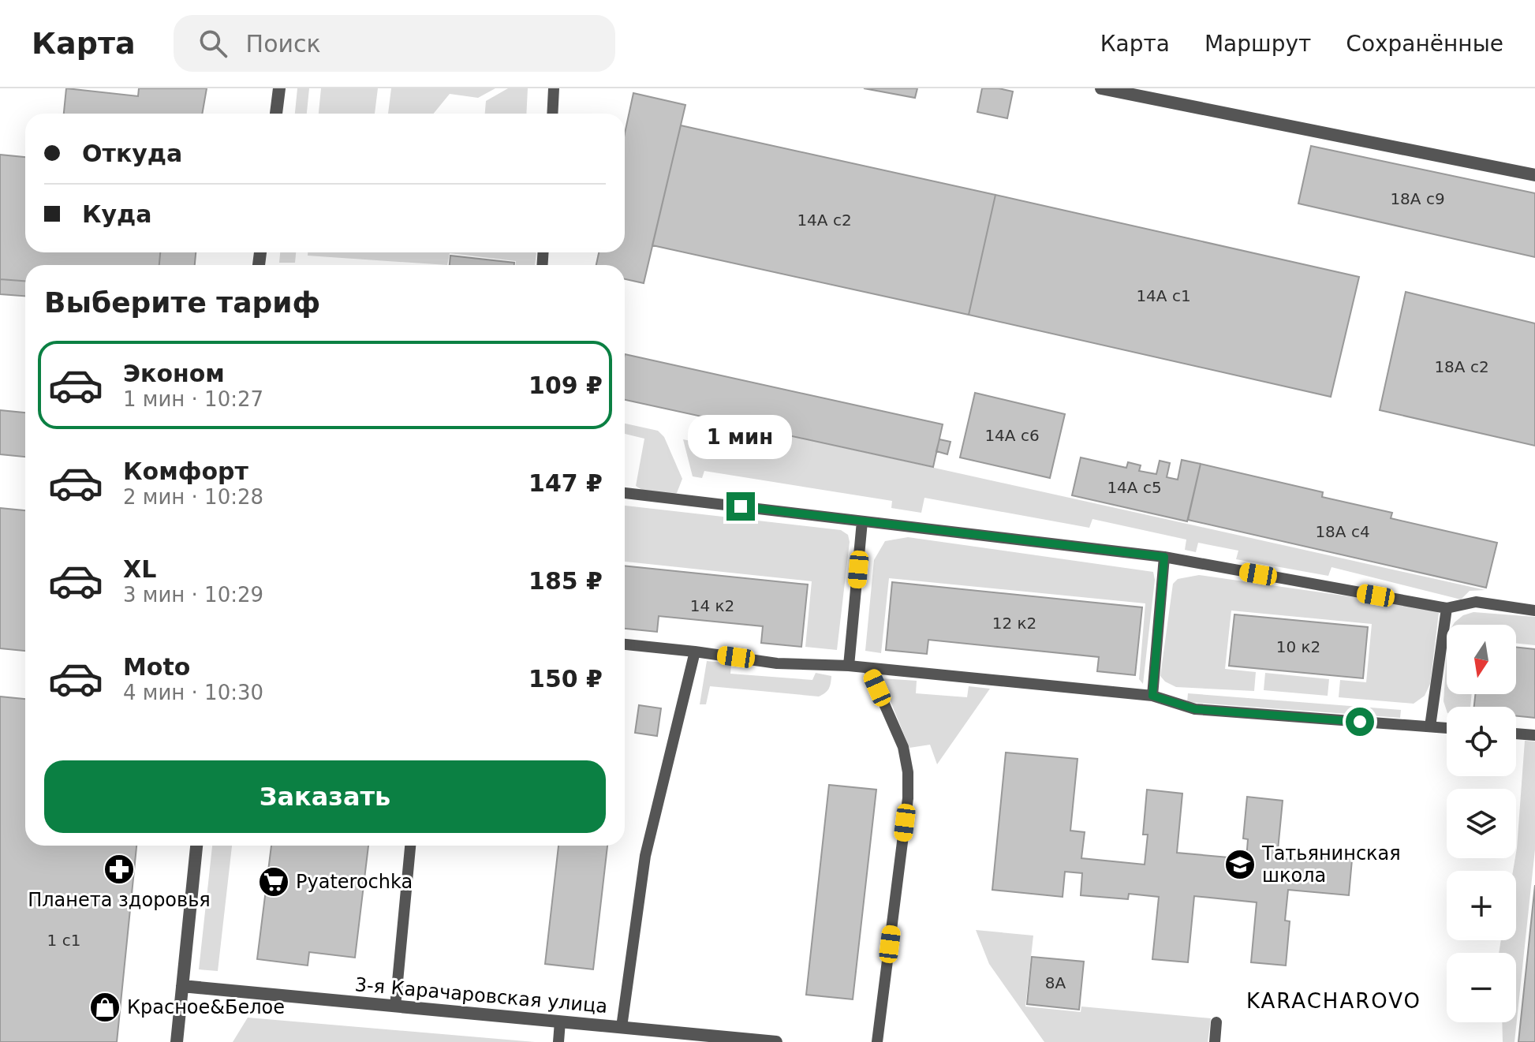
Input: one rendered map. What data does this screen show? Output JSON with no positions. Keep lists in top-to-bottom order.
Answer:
{
  "streets": {
    "street": ["3-я Карачаровская улица"]
  },
  "districts": ["KARACHAROVO"],
  "places": {
    "school or university": ["Татьянинская школа"],
    "pharmacy": ["Планета здоровья"],
    "supermarket": ["Pyaterochka"],
    "shop": ["Красное&Белое"]
  },
  "house_numbers": [
    "18А с9",
    "14А с2",
    "14А с1",
    "18А с2",
    "14А с6",
    "14А с5",
    "18А с4",
    "14 к2",
    "12 к2",
    "10 к2",
    "1 с1",
    "8А"
  ],
  "north": "bottom",
  "page": {
    "header": "Карта",
    "search": "Поиск",
    "nav": ["Карта", "Маршрут", "Сохранённые"],
    "banner": ["Откуда", "Куда"],
    "heading": "Выберите тариф",
    "list": [
      {
        "name": "Эконом",
        "note": "1 мин · 10:27",
        "value": "109 ₽"
      },
      {
        "name": "Комфорт",
        "note": "2 мин · 10:28",
        "value": "147 ₽"
      },
      {
        "name": "XL",
        "note": "3 мин · 10:29",
        "value": "185 ₽"
      },
      {
        "name": "Moto",
        "note": "4 мин · 10:30",
        "value": "150 ₽"
      }
    ],
    "bubble": "1 мин",
    "map_buttons": ["+", "−"],
    "buttons": "Заказать"
  }
}
